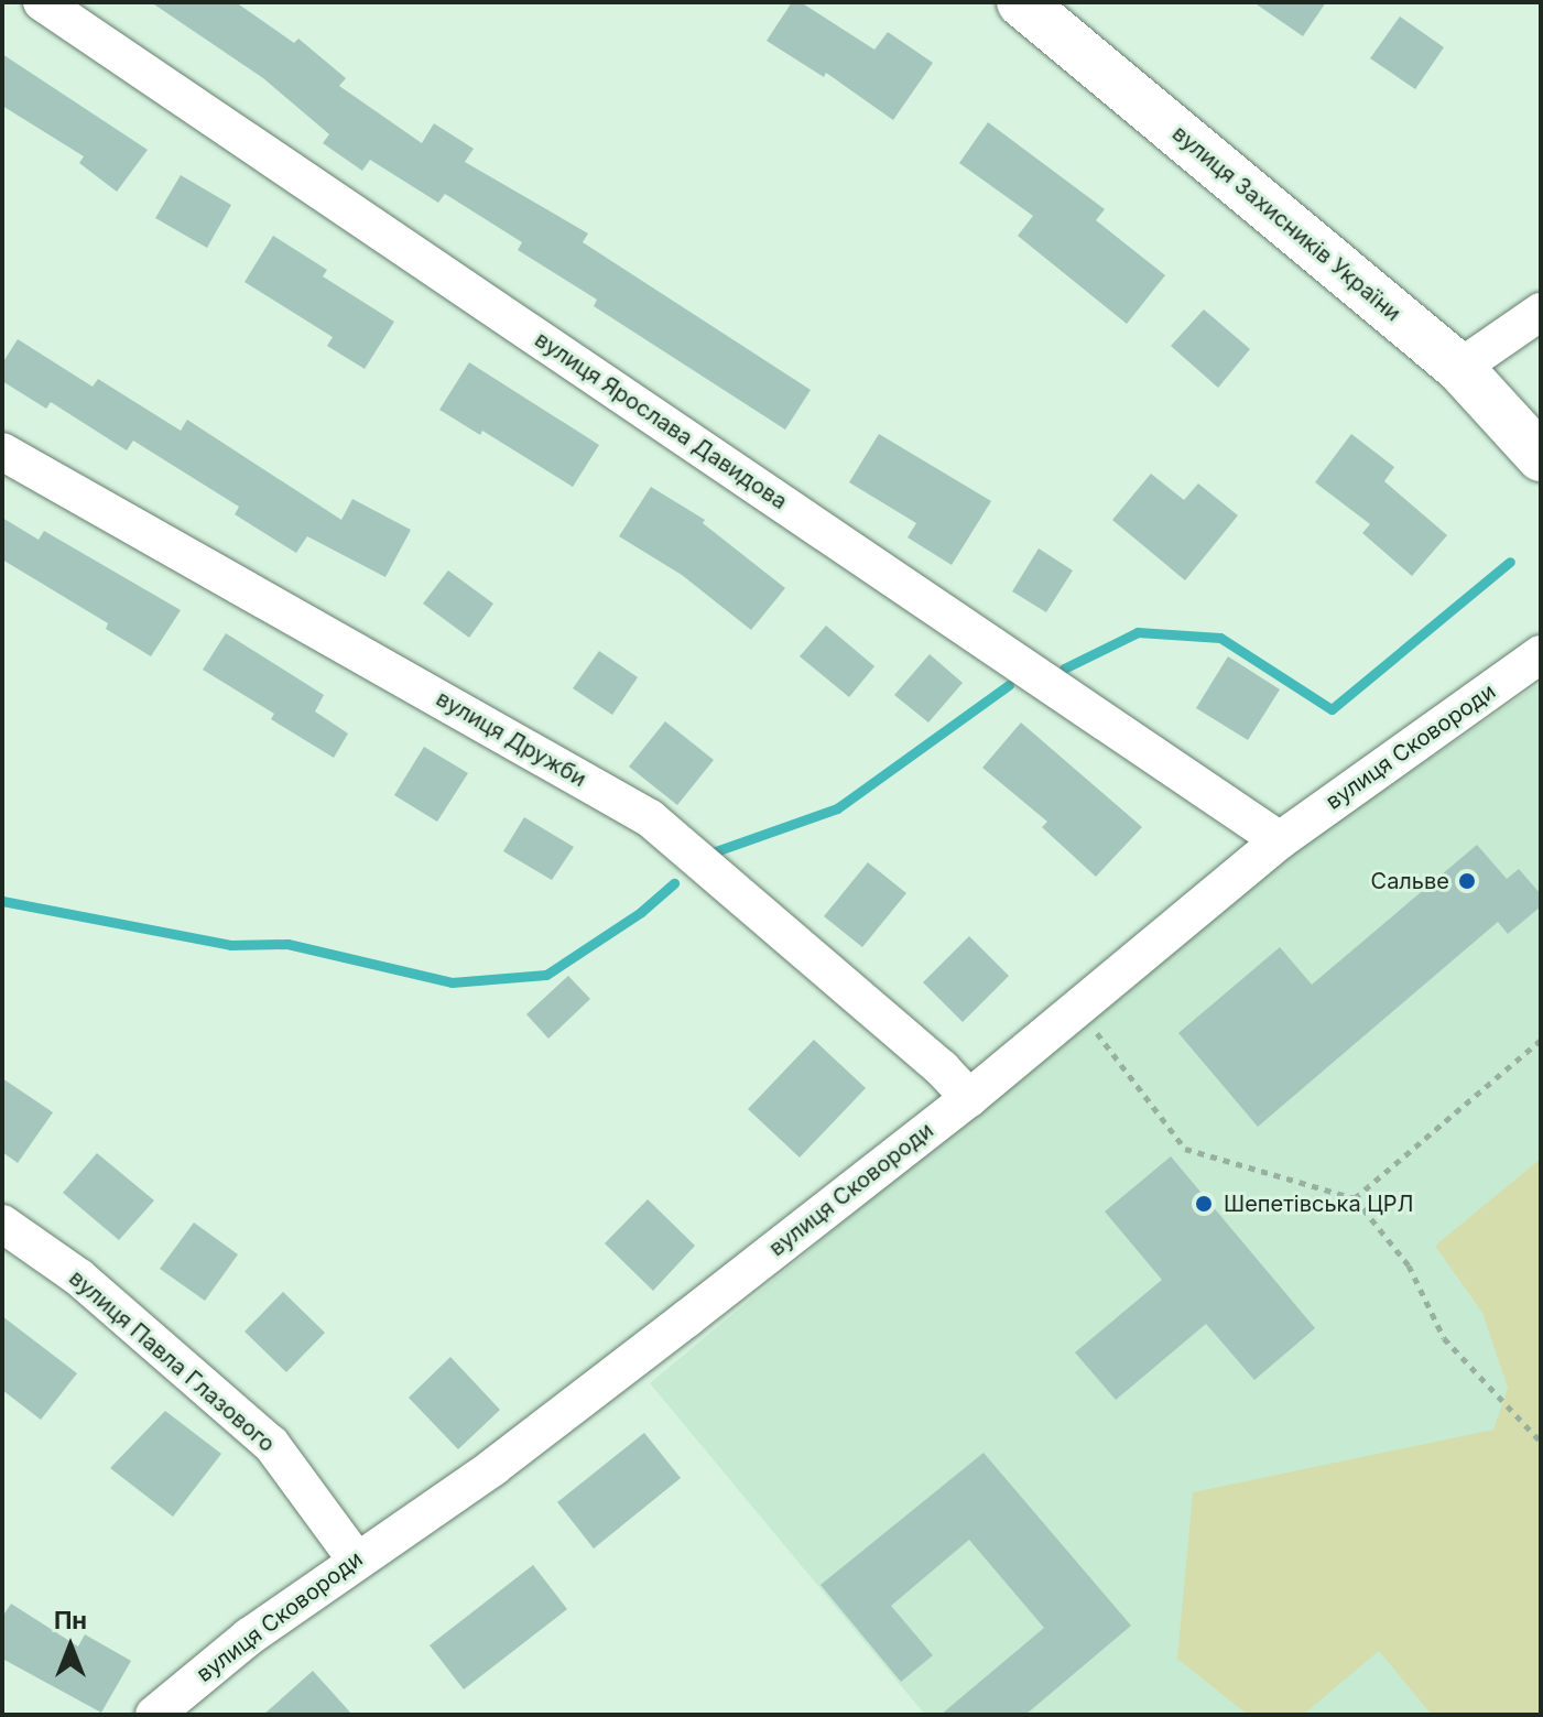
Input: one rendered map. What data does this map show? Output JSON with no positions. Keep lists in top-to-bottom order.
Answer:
{
  "streets": {
    "main road": ["вулиця Захисників України"],
    "street": [
      "вулиця Ярослава Давидова",
      "вулиця Дружби",
      "вулиця Сковороди",
      "вулиця Павла Глазового"
    ]
  },
  "crossings": [
    ["вулиця Ярослава Давидова", "вулиця Сковороди"],
    ["вулиця Дружби", "вулиця Сковороди"],
    ["вулиця Сковороди", "вулиця Павла Глазового"]
  ],
  "places": ["Сальве", "Шепетівська ЦРЛ"],
  "north": "top"
}
